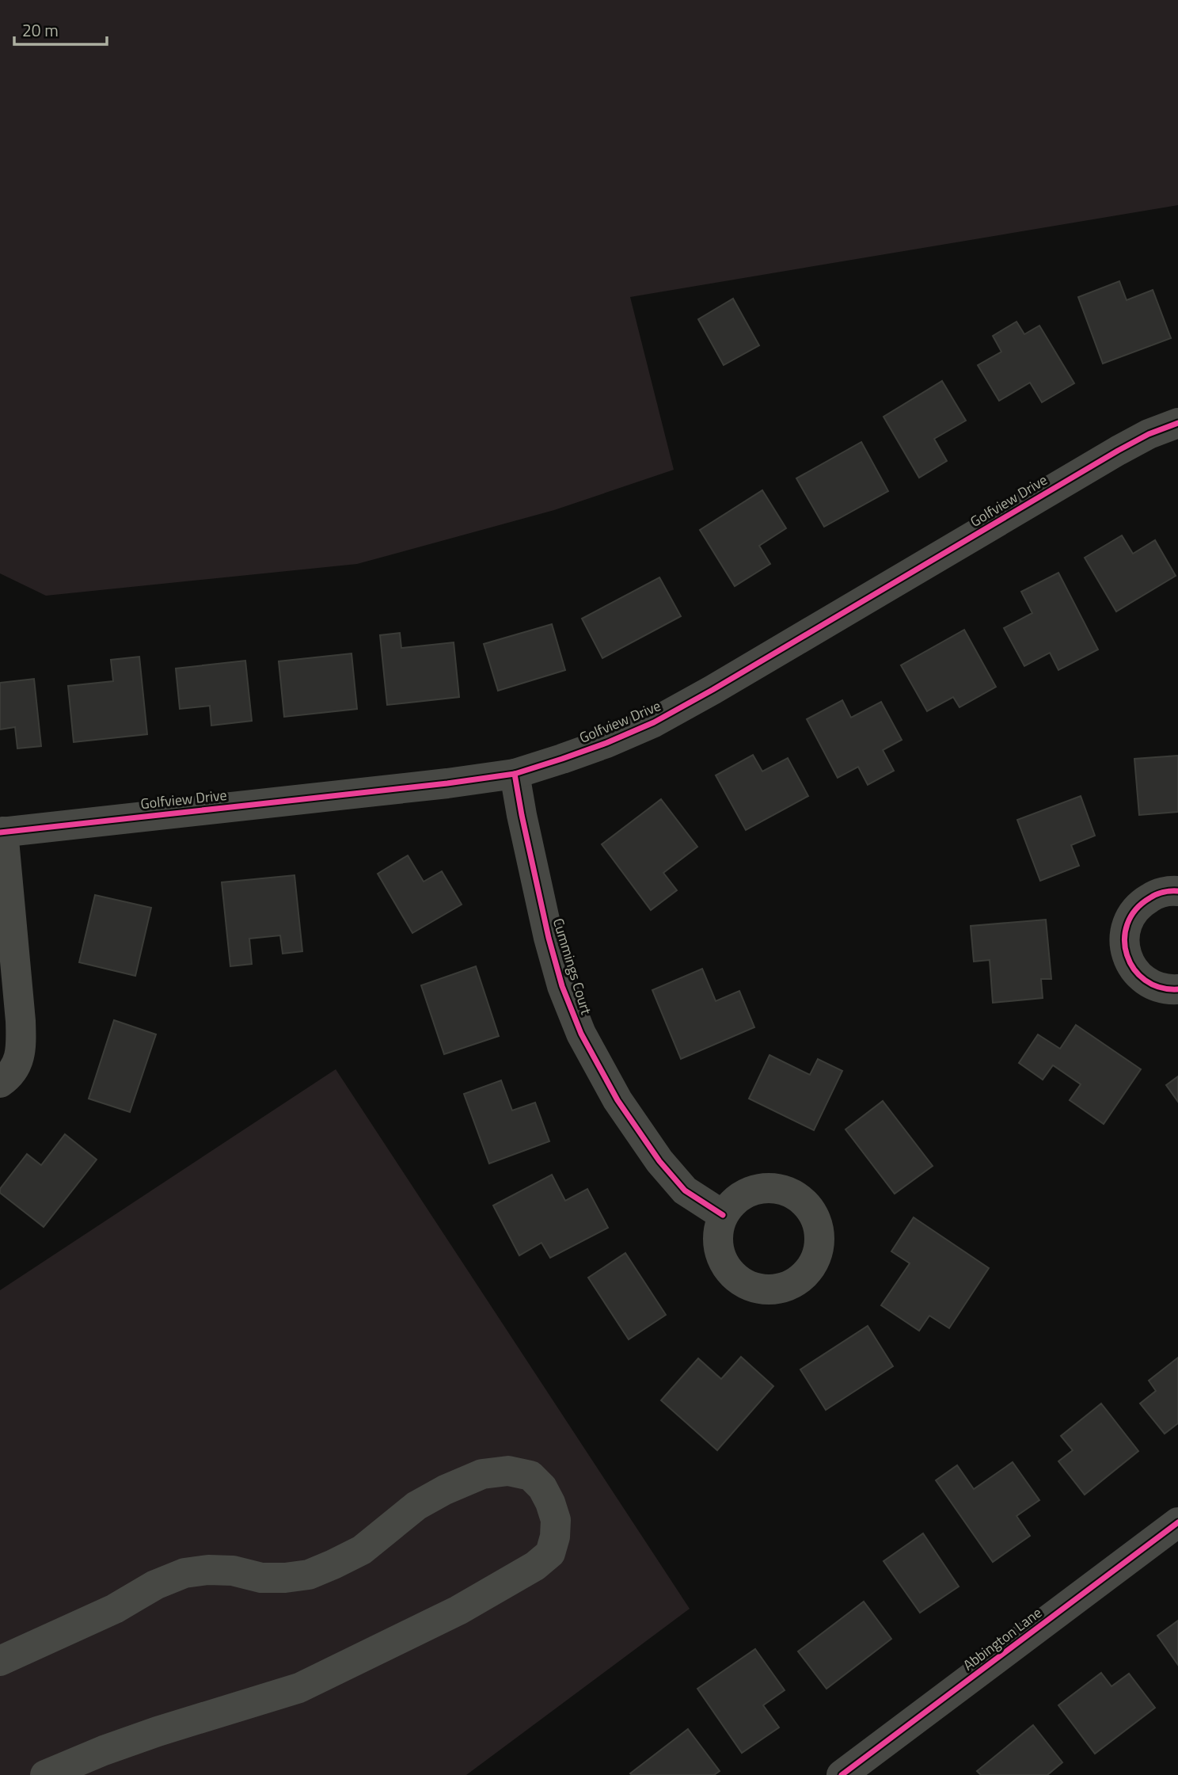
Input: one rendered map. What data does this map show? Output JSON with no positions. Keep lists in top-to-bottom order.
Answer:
{
  "streets": {
    "street": ["Golfview Drive", "Cummings Court", "Abbington Lane"]
  },
  "crossings": [
    ["Golfview Drive", "Cummings Court"]
  ],
  "scale_bar": "20 m"
}
